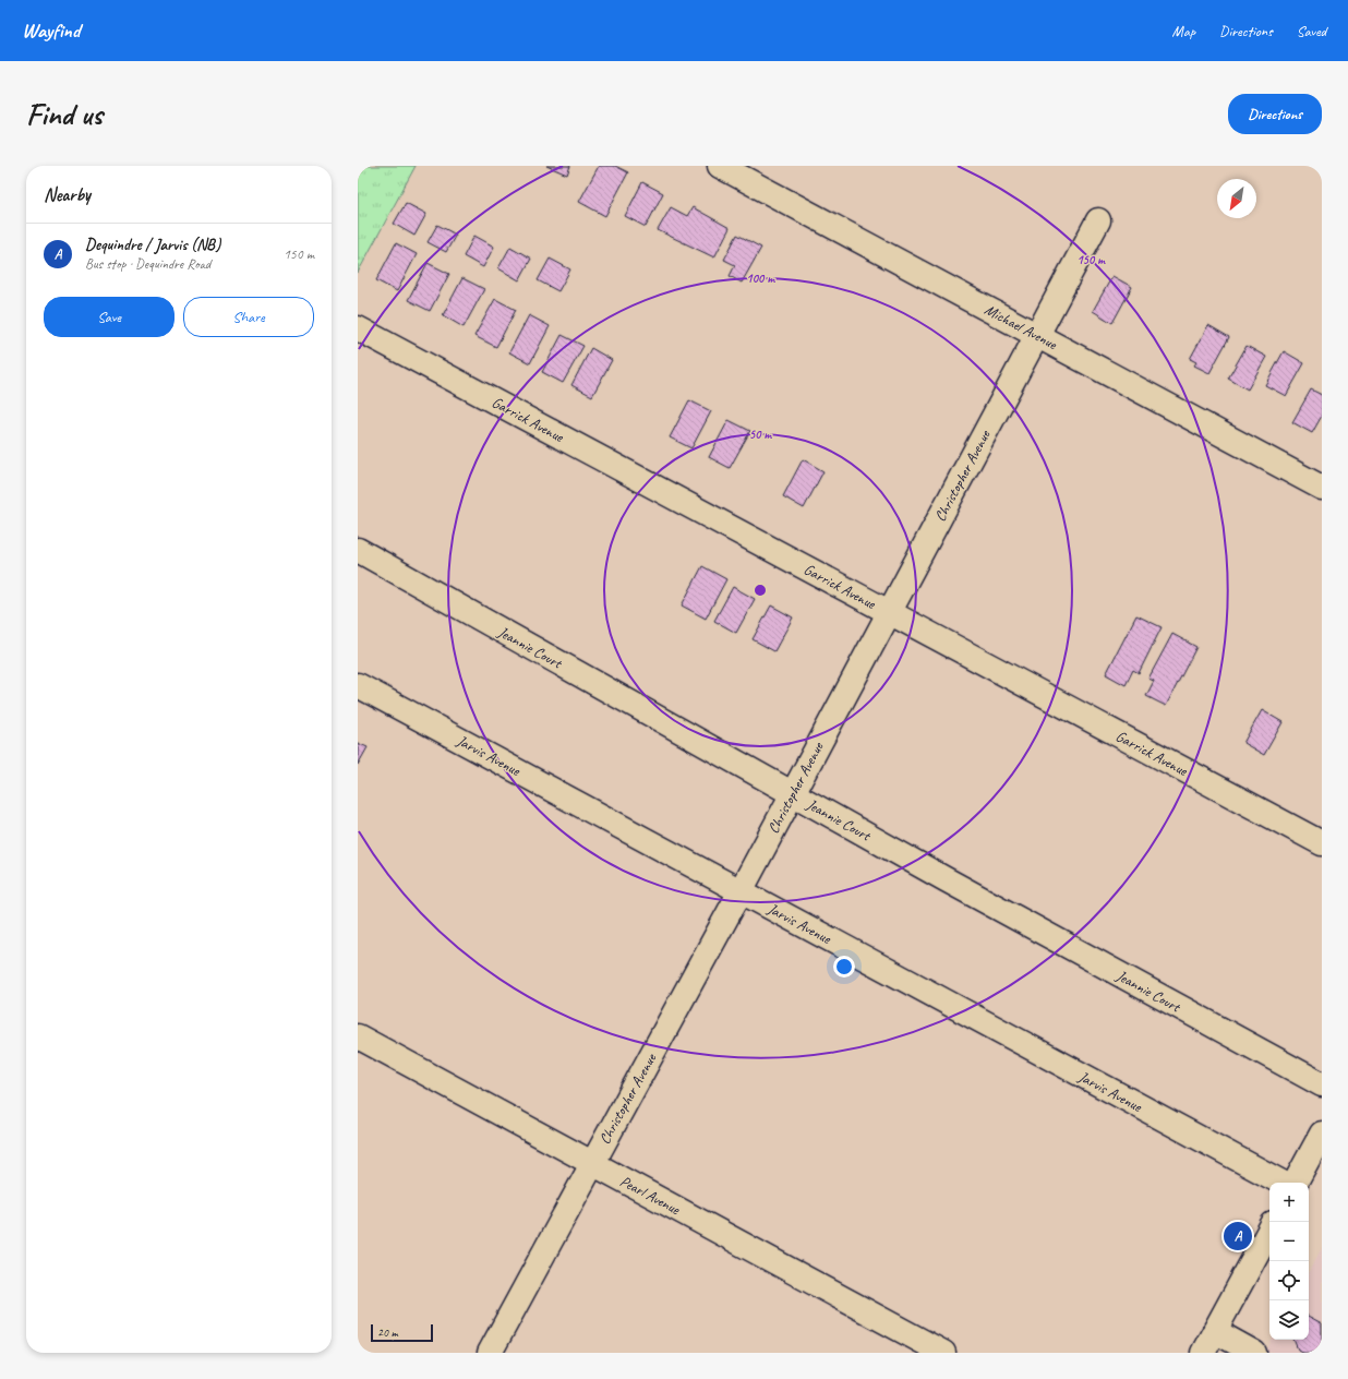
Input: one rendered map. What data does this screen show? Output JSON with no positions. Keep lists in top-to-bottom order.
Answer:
{
  "streets": {
    "street": [
      "Michael Avenue",
      "Garrick Avenue",
      "Christopher Avenue",
      "Jeannie Court",
      "Jarvis Avenue",
      "Pearl Avenue"
    ]
  },
  "crossings": [
    ["Michael Avenue", "Christopher Avenue"],
    ["Garrick Avenue", "Christopher Avenue"],
    ["Christopher Avenue", "Jeannie Court"],
    ["Christopher Avenue", "Jarvis Avenue"],
    ["Christopher Avenue", "Pearl Avenue"]
  ],
  "scale_bar": "20 m",
  "north": "bottom left",
  "page": {
    "header": "Wayfind",
    "nav": ["Map", "Directions", "Saved"],
    "buttons": [
      "Directions",
      ["Save", "Share"]
    ],
    "title": "Find us",
    "heading": "Nearby",
    "list": [
      {
        "mark": "A",
        "name": "Dequindre / Jarvis (NB)",
        "note": "Bus stop · Dequindre Road",
        "value": "150 m"
      }
    ],
    "map_buttons": ["+", "−"],
    "pins": "A",
    "scale": "20 m"
  },
  "rings": ["150 m", "100 m", "50 m"]
}
